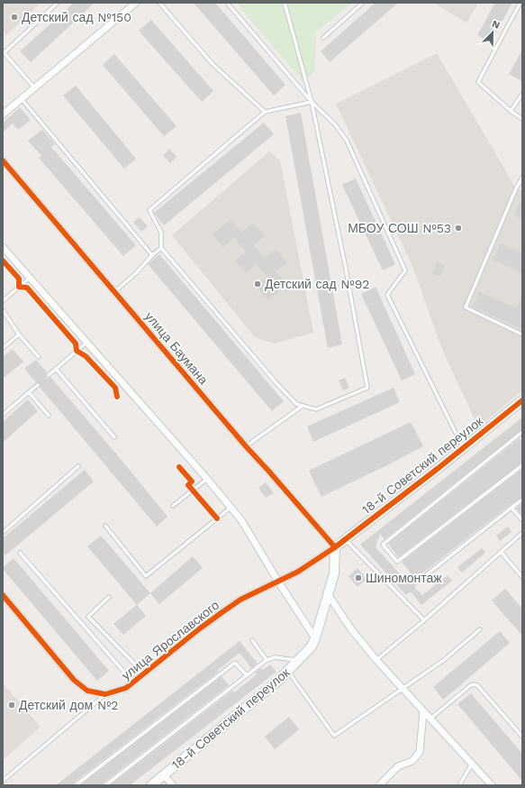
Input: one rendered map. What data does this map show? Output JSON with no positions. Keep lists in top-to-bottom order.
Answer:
{
  "streets": {
    "street": ["улица Баумана", "18-й Советский переулок", "улица Ярославского"]
  },
  "crossings": [
    ["улица Баумана", "18-й Советский переулок"],
    ["улица Баумана", "улица Ярославского"],
    ["18-й Советский переулок", "улица Ярославского"]
  ],
  "places": [
    "Детский сад №150",
    "МБОУ СОШ №53",
    "Детский сад №92",
    "Шиномонтаж",
    "Детский дом №2"
  ],
  "north": "top right"
}
